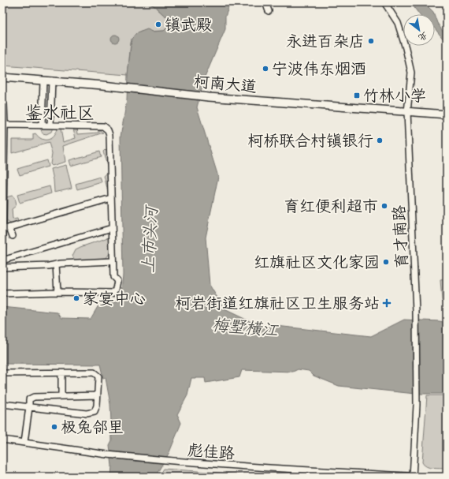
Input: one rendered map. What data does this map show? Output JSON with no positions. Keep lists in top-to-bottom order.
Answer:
{
  "streets": {
    "main road": ["柯南大道"],
    "street": ["育才南路", "彪佳路"]
  },
  "crossings": [
    ["柯南大道", "育才南路"],
    ["育才南路", "彪佳路"]
  ],
  "districts": ["鉴水社区"],
  "water": ["上市头河", "梅墅横江"],
  "places": {
    "other": [
      "镇武殿",
      "永进百杂店",
      "宁波伟东烟酒",
      "柯桥联合村镇银行",
      "育红便利超市",
      "红旗社区文化家园",
      "家宴中心",
      "极兔邻里"
    ],
    "transit": ["竹林小学"],
    "health": ["柯岩街道红旗社区卫生服务站"]
  },
  "north": "bottom right"
}
